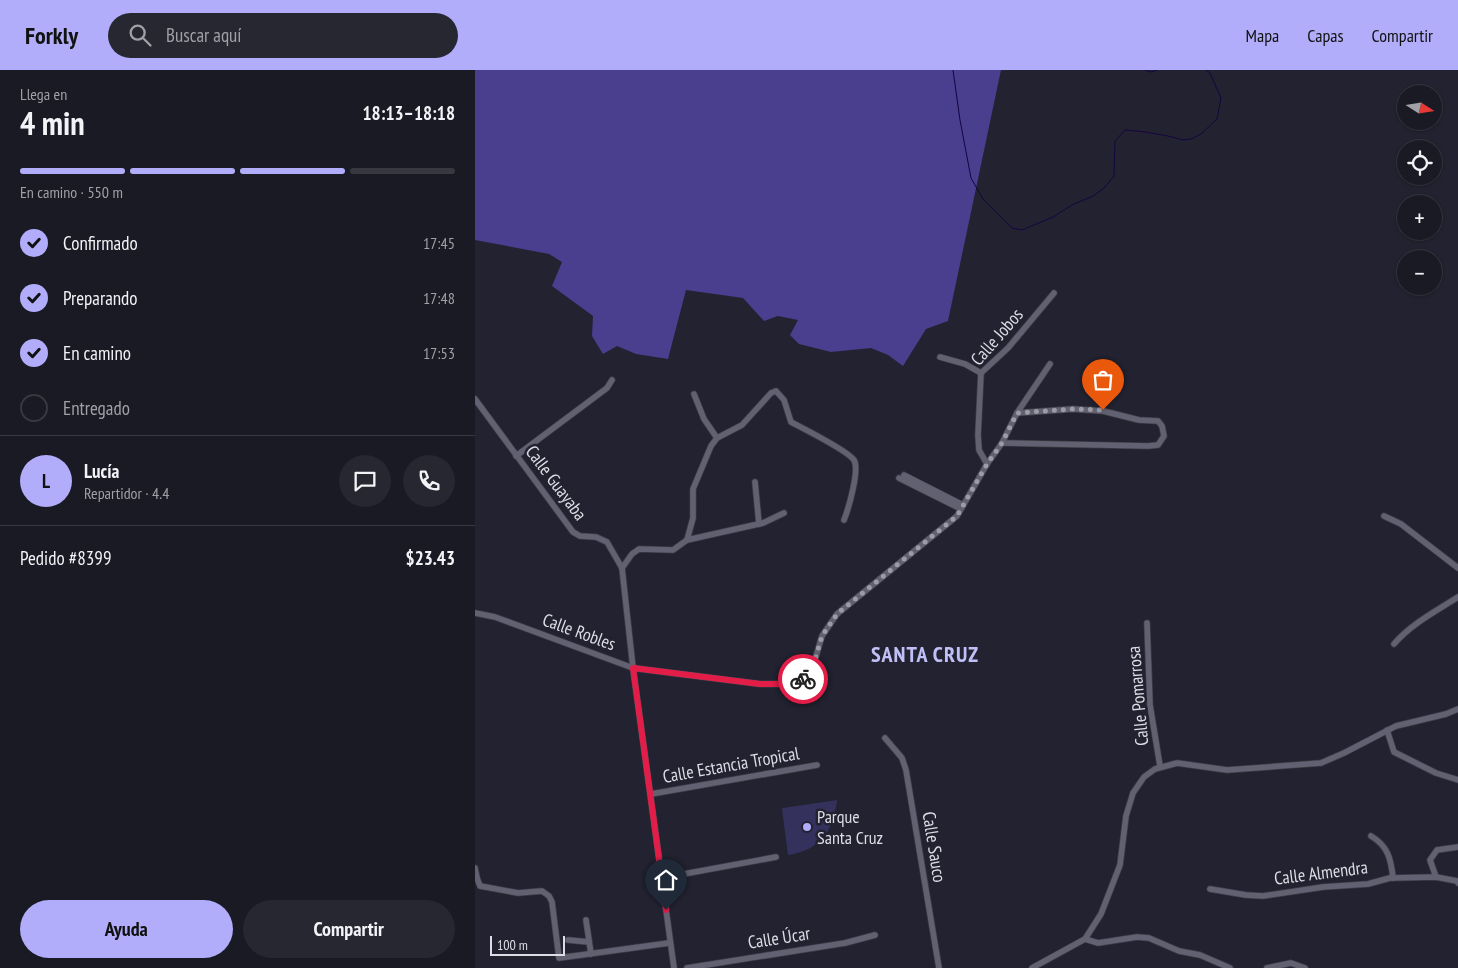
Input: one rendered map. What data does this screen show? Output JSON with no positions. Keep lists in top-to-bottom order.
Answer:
{
  "streets": {
    "street": [
      "Calle Jobos",
      "Calle Guayaba",
      "Calle Robles",
      "Calle Pomarrosa",
      "Calle Estancia Tropical",
      "Calle Sauco",
      "Calle Almendra",
      "Calle Úcar"
    ]
  },
  "crossings": [
    ["Calle Jobos", "Calle Robles"]
  ],
  "districts": ["SANTA CRUZ"],
  "places": ["Parque Santa Cruz"],
  "scale_bar": "100 m",
  "north": "right",
  "page": {
    "header": "Forkly",
    "search": "Buscar aquí",
    "nav": ["Mapa", "Capas", "Compartir"],
    "heading": ["4 min", "Llega en", "18:13–18:18"],
    "panel": [
      "Lucía",
      "Repartidor · 4.4",
      "Pedido #8399",
      "$23.43"
    ],
    "map_buttons": ["+", "−"],
    "bar": "En camino · 550 m",
    "list": [
      ["Confirmado", "17:45"],
      ["Preparando", "17:48"],
      ["En camino", "17:53"],
      "Entregado"
    ],
    "round": "L",
    "buttons": ["Ayuda", "Compartir"],
    "scale": "100 m"
  }
}
